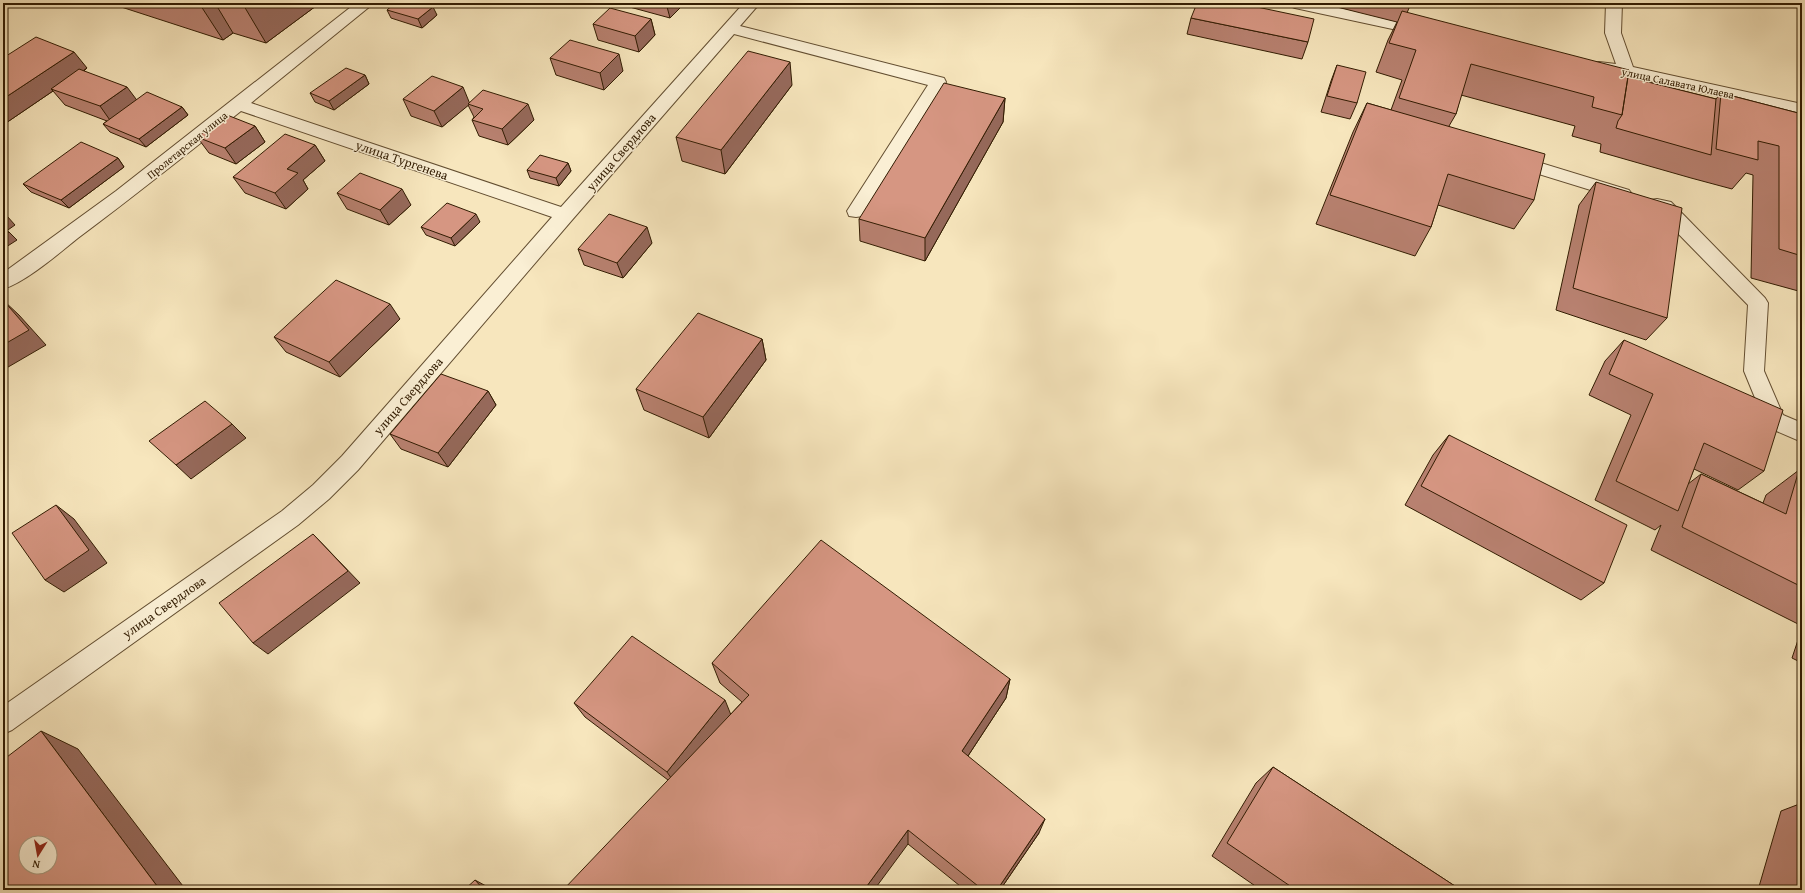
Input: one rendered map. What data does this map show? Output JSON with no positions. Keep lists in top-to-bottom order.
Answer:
{
  "streets": {
    "street": [
      "улица Салавата Юлаева",
      "Пролетарская улица",
      "улица Свердлова",
      "улица Тургенева"
    ]
  },
  "crossings": [
    ["Пролетарская улица", "улица Тургенева"],
    ["улица Свердлова", "улица Тургенева"]
  ],
  "north": "bottom"
}
